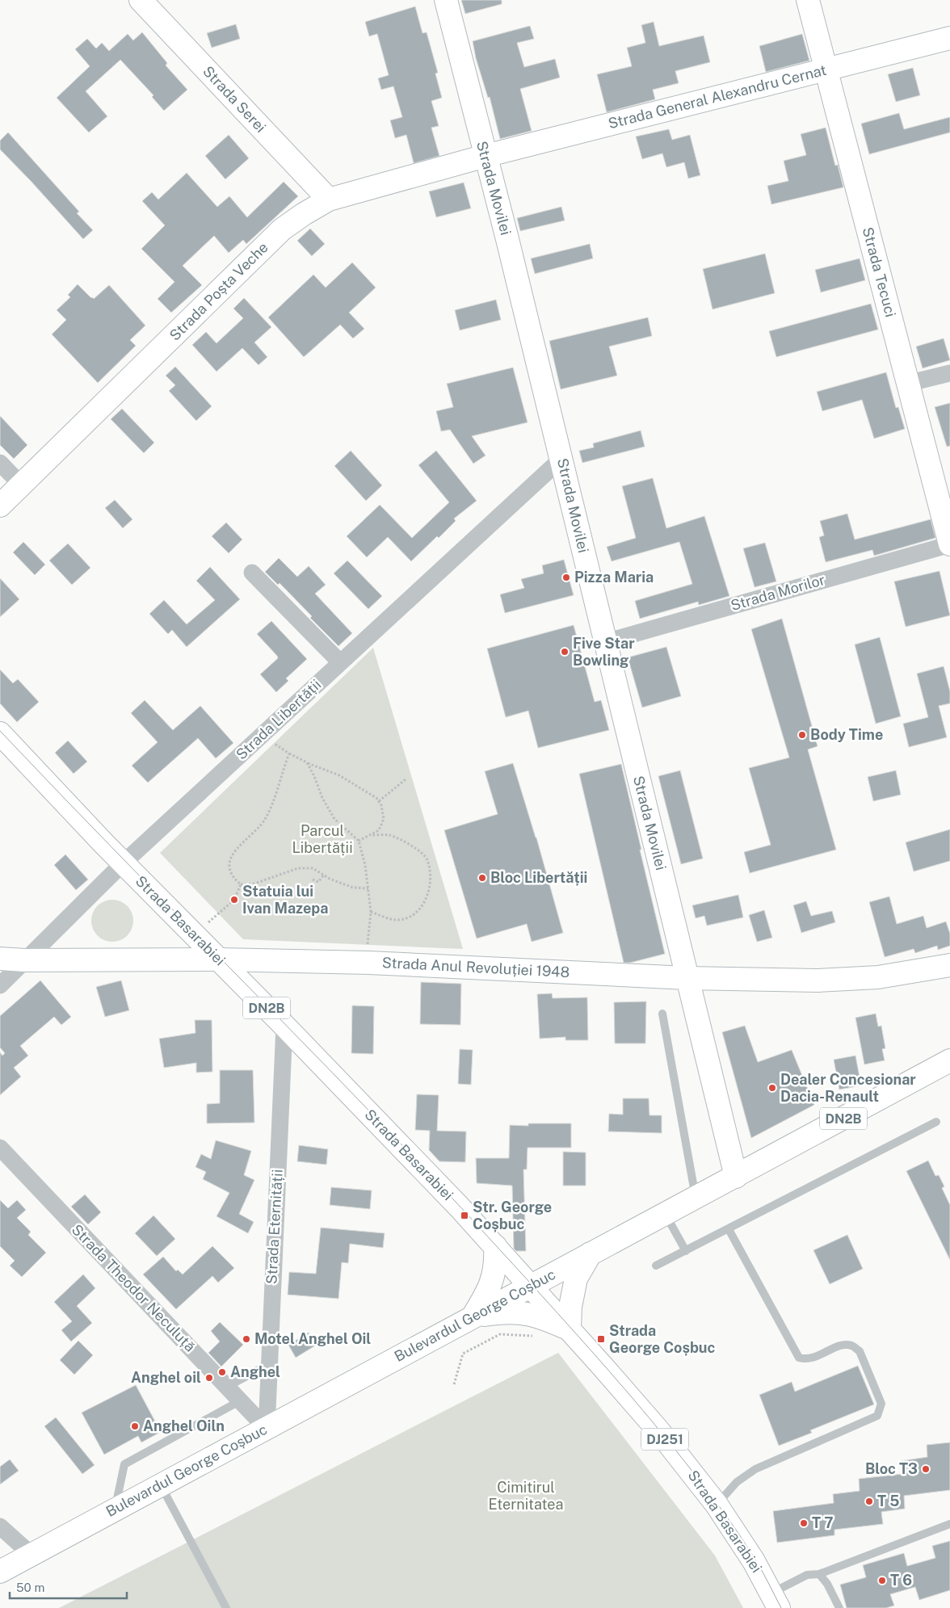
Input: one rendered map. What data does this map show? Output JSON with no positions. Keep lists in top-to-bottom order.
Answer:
{
  "streets": {
    "street": [
      "Strada General Alexandru Cernat",
      "Strada Serei",
      "Strada Movilei",
      "Strada Tecuci",
      "Strada Poșta Veche",
      "Strada Morilor",
      "Strada Libertății",
      "Strada Basarabiei",
      "Strada Anul Revoluției 1948",
      "DN2B",
      "Strada Eternității",
      "Strada Theodor Neculuță",
      "Bulevardul George Coșbuc",
      "DJ251"
    ]
  },
  "crossings": [
    ["Strada General Alexandru Cernat", "Strada Movilei"],
    ["Strada General Alexandru Cernat", "Strada Tecuci"],
    ["Strada General Alexandru Cernat", "Strada Poșta Veche"],
    ["Strada Serei", "Strada Poșta Veche"],
    ["Strada Movilei", "Strada Poșta Veche"],
    ["Strada Movilei", "Strada Morilor"],
    ["Strada Movilei", "Strada Libertății"],
    ["Strada Movilei", "Strada Anul Revoluției 1948"],
    ["Strada Movilei", "Bulevardul George Coșbuc"],
    ["Strada Tecuci", "Strada Morilor"],
    ["Strada Libertății", "Strada Basarabiei"],
    ["Strada Libertății", "Strada Anul Revoluției 1948"],
    ["Strada Basarabiei", "Strada Anul Revoluției 1948"],
    ["Strada Basarabiei", "Strada Eternității"],
    ["Strada Basarabiei", "Bulevardul George Coșbuc"],
    ["Strada Eternității", "Strada Theodor Neculuță"],
    ["Strada Eternității", "Bulevardul George Coșbuc"],
    ["Strada Theodor Neculuță", "Bulevardul George Coșbuc"]
  ],
  "parks": ["Parcul Libertății", "Cimitirul Eternitatea"],
  "places": {
    "other": [
      "Pizza Maria",
      "Five Star Bowling",
      "Body Time",
      "Bloc Libertății",
      "Statuia lui Ivan Mazepa",
      "Dealer Concesionar Dacia-Renault",
      "Motel Anghel Oil",
      "Anghel",
      "Anghel oil",
      "Anghel Oiln",
      "Bloc T3",
      "T 5",
      "T 7",
      "T 6"
    ],
    "transit": ["Str. George Coșbuc", "Strada George Coșbuc"]
  },
  "scale_bar": "50 m"
}
